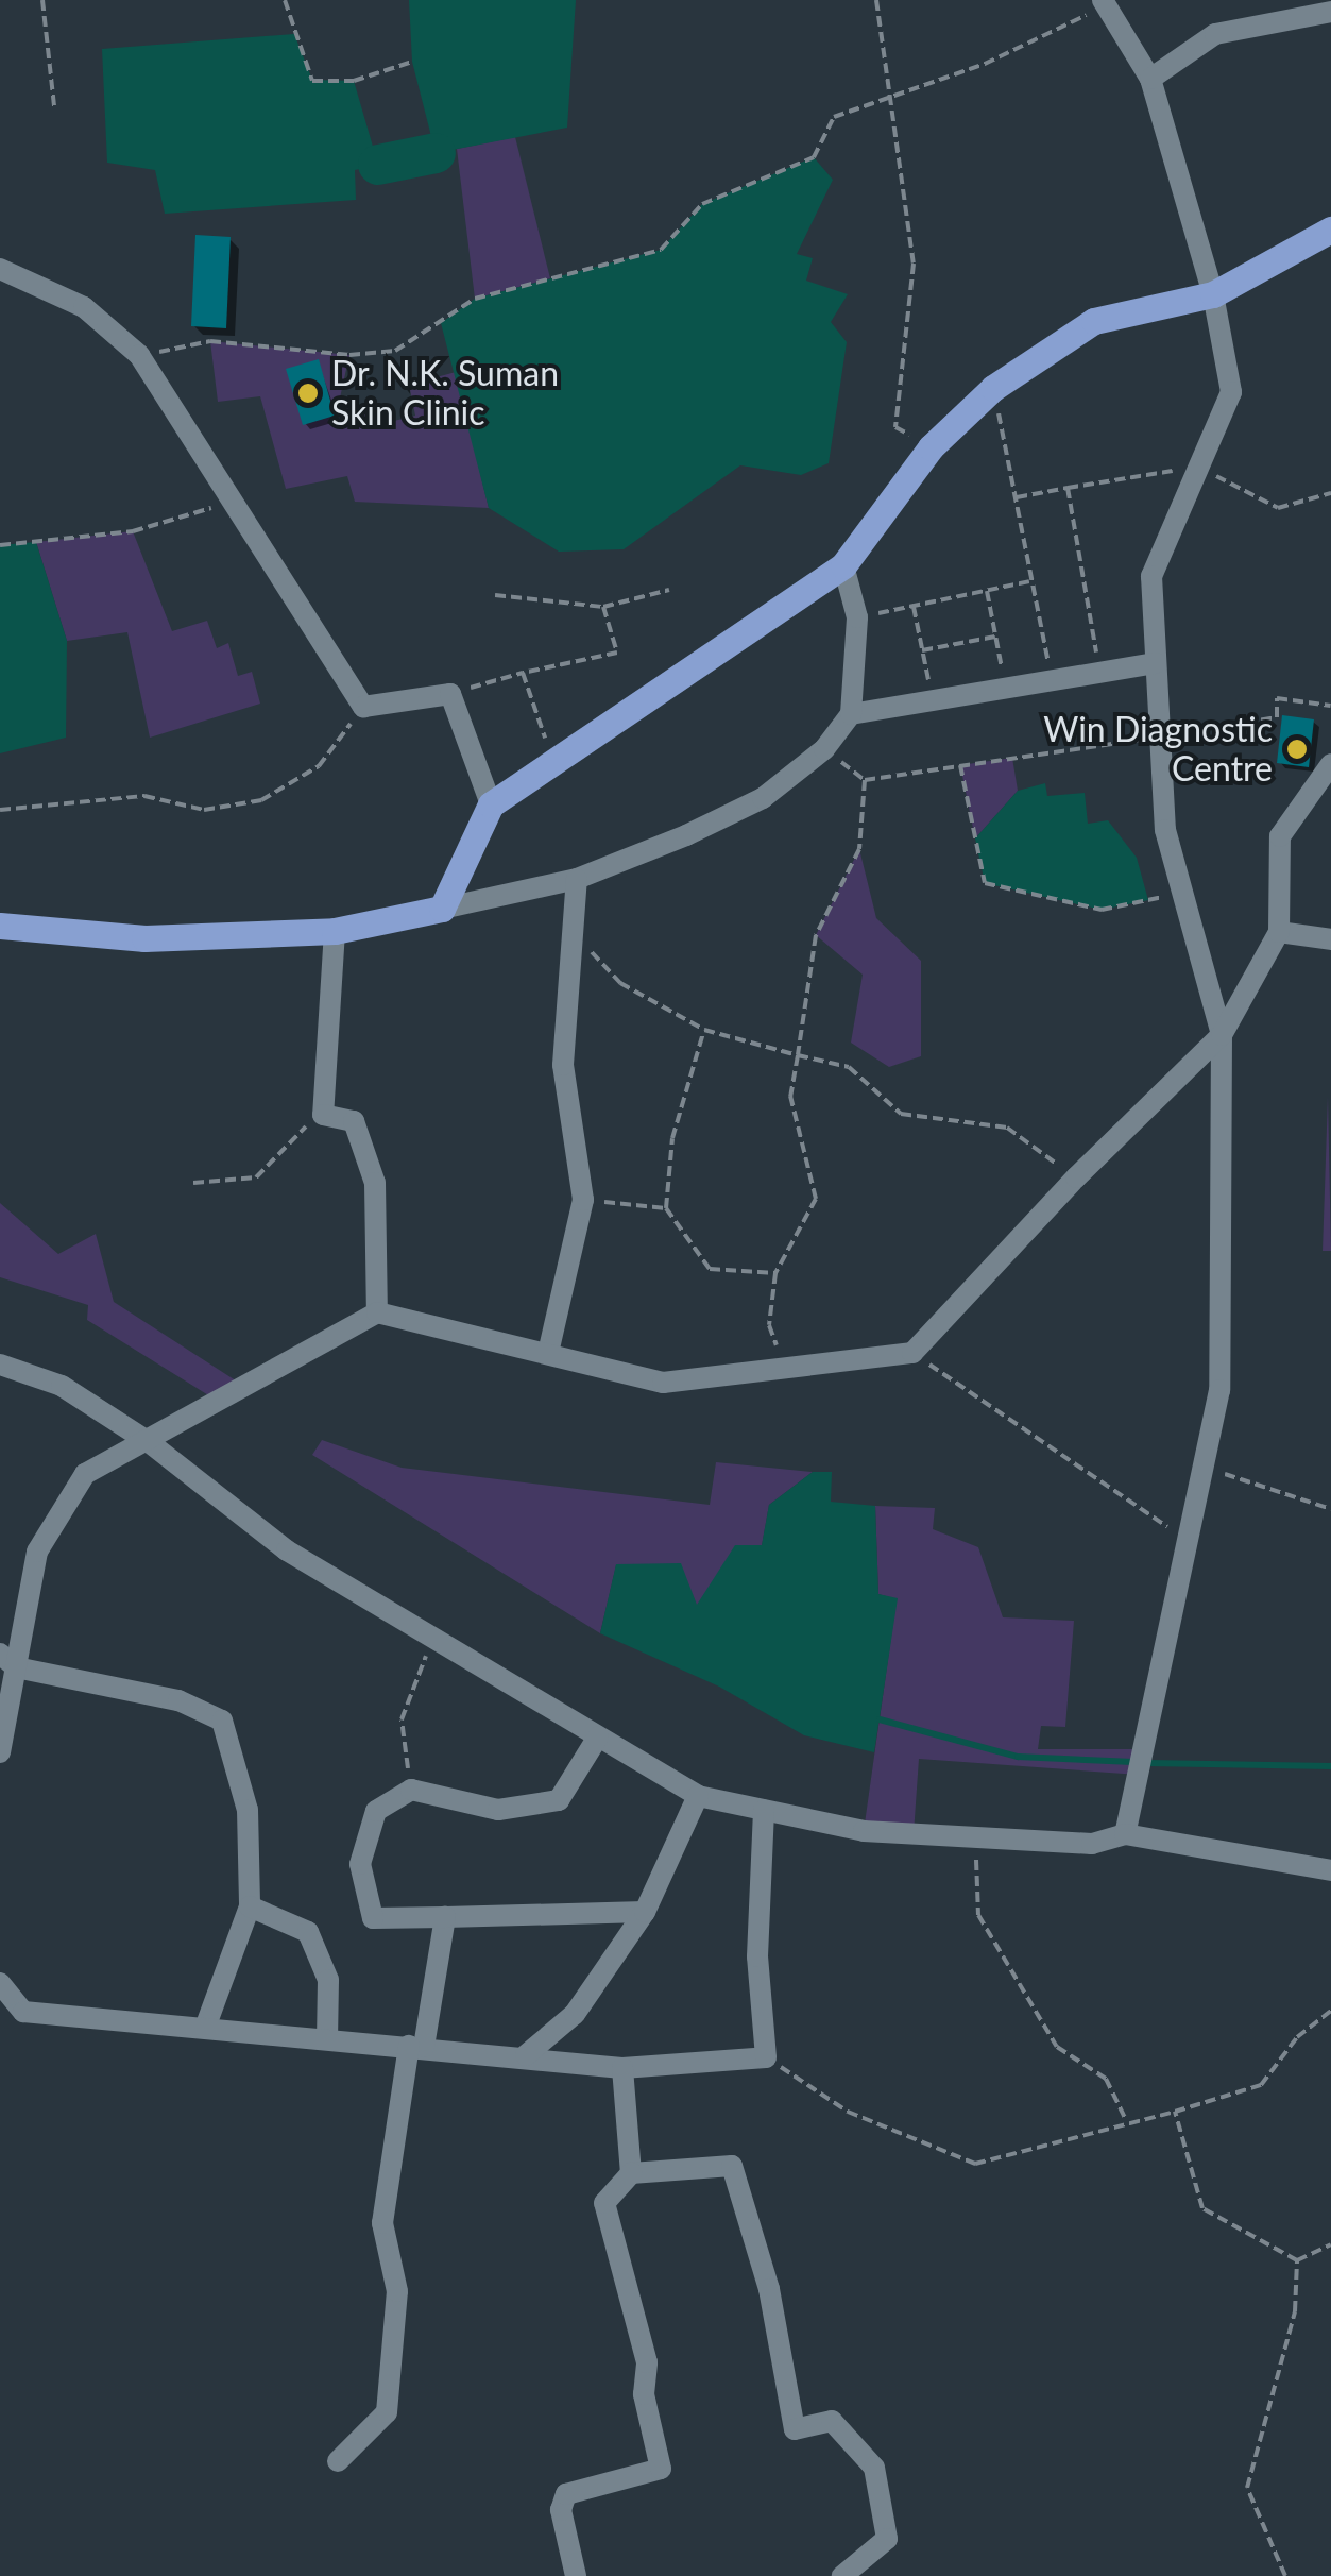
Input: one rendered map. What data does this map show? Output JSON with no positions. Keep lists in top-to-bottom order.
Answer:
{
  "places": ["Dr. N.K. Suman Skin Clinic", "Win Diagnostic Centre"]
}
